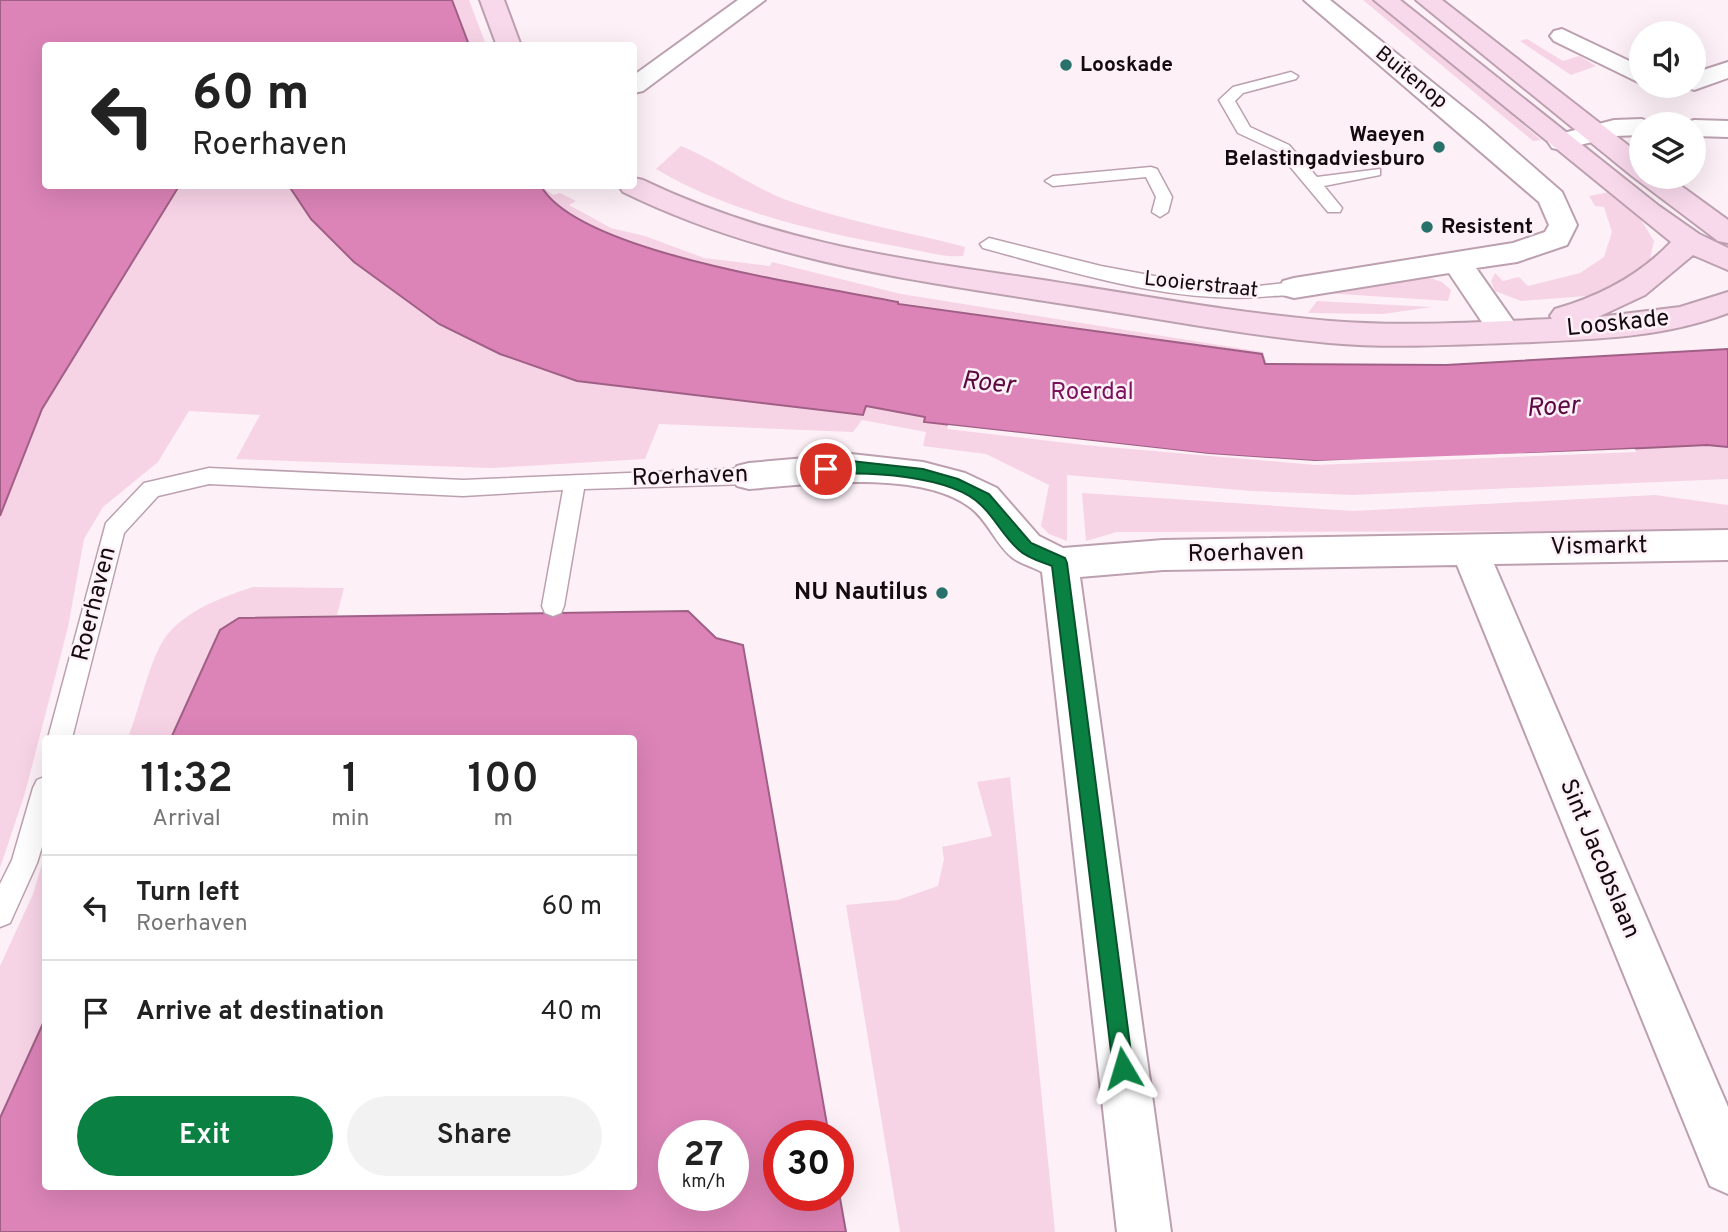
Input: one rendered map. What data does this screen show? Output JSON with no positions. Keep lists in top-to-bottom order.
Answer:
{
  "streets": {
    "main road": ["Looskade"],
    "street": [
      "Buitenop",
      "Looierstraat",
      "Roerhaven",
      "Vismarkt",
      "Sint Jacobslaan"
    ]
  },
  "crossings": [
    ["Buitenop", "Looierstraat"],
    ["Roerhaven", "Vismarkt"],
    ["Roerhaven", "Sint Jacobslaan"],
    ["Vismarkt", "Sint Jacobslaan"]
  ],
  "water": ["Roer"],
  "parks": ["Roerdal"],
  "places": [
    "Looskade",
    "Waeyen Belastingadviesburo",
    "Resistent",
    "NU Nautilus"
  ],
  "page": {
    "turn": ["60 m", "Roerhaven"],
    "eta": [
      "11:32",
      "Arrival",
      "1",
      "min",
      "100",
      "m"
    ],
    "list": [
      {
        "name": "Turn left",
        "note": "Roerhaven",
        "value": "60 m"
      },
      {
        "name": "Arrive at destination",
        "value": "40 m"
      }
    ],
    "buttons": ["Exit", "Share"],
    "speed": "27 km/h",
    "limit": "30"
  }
}
